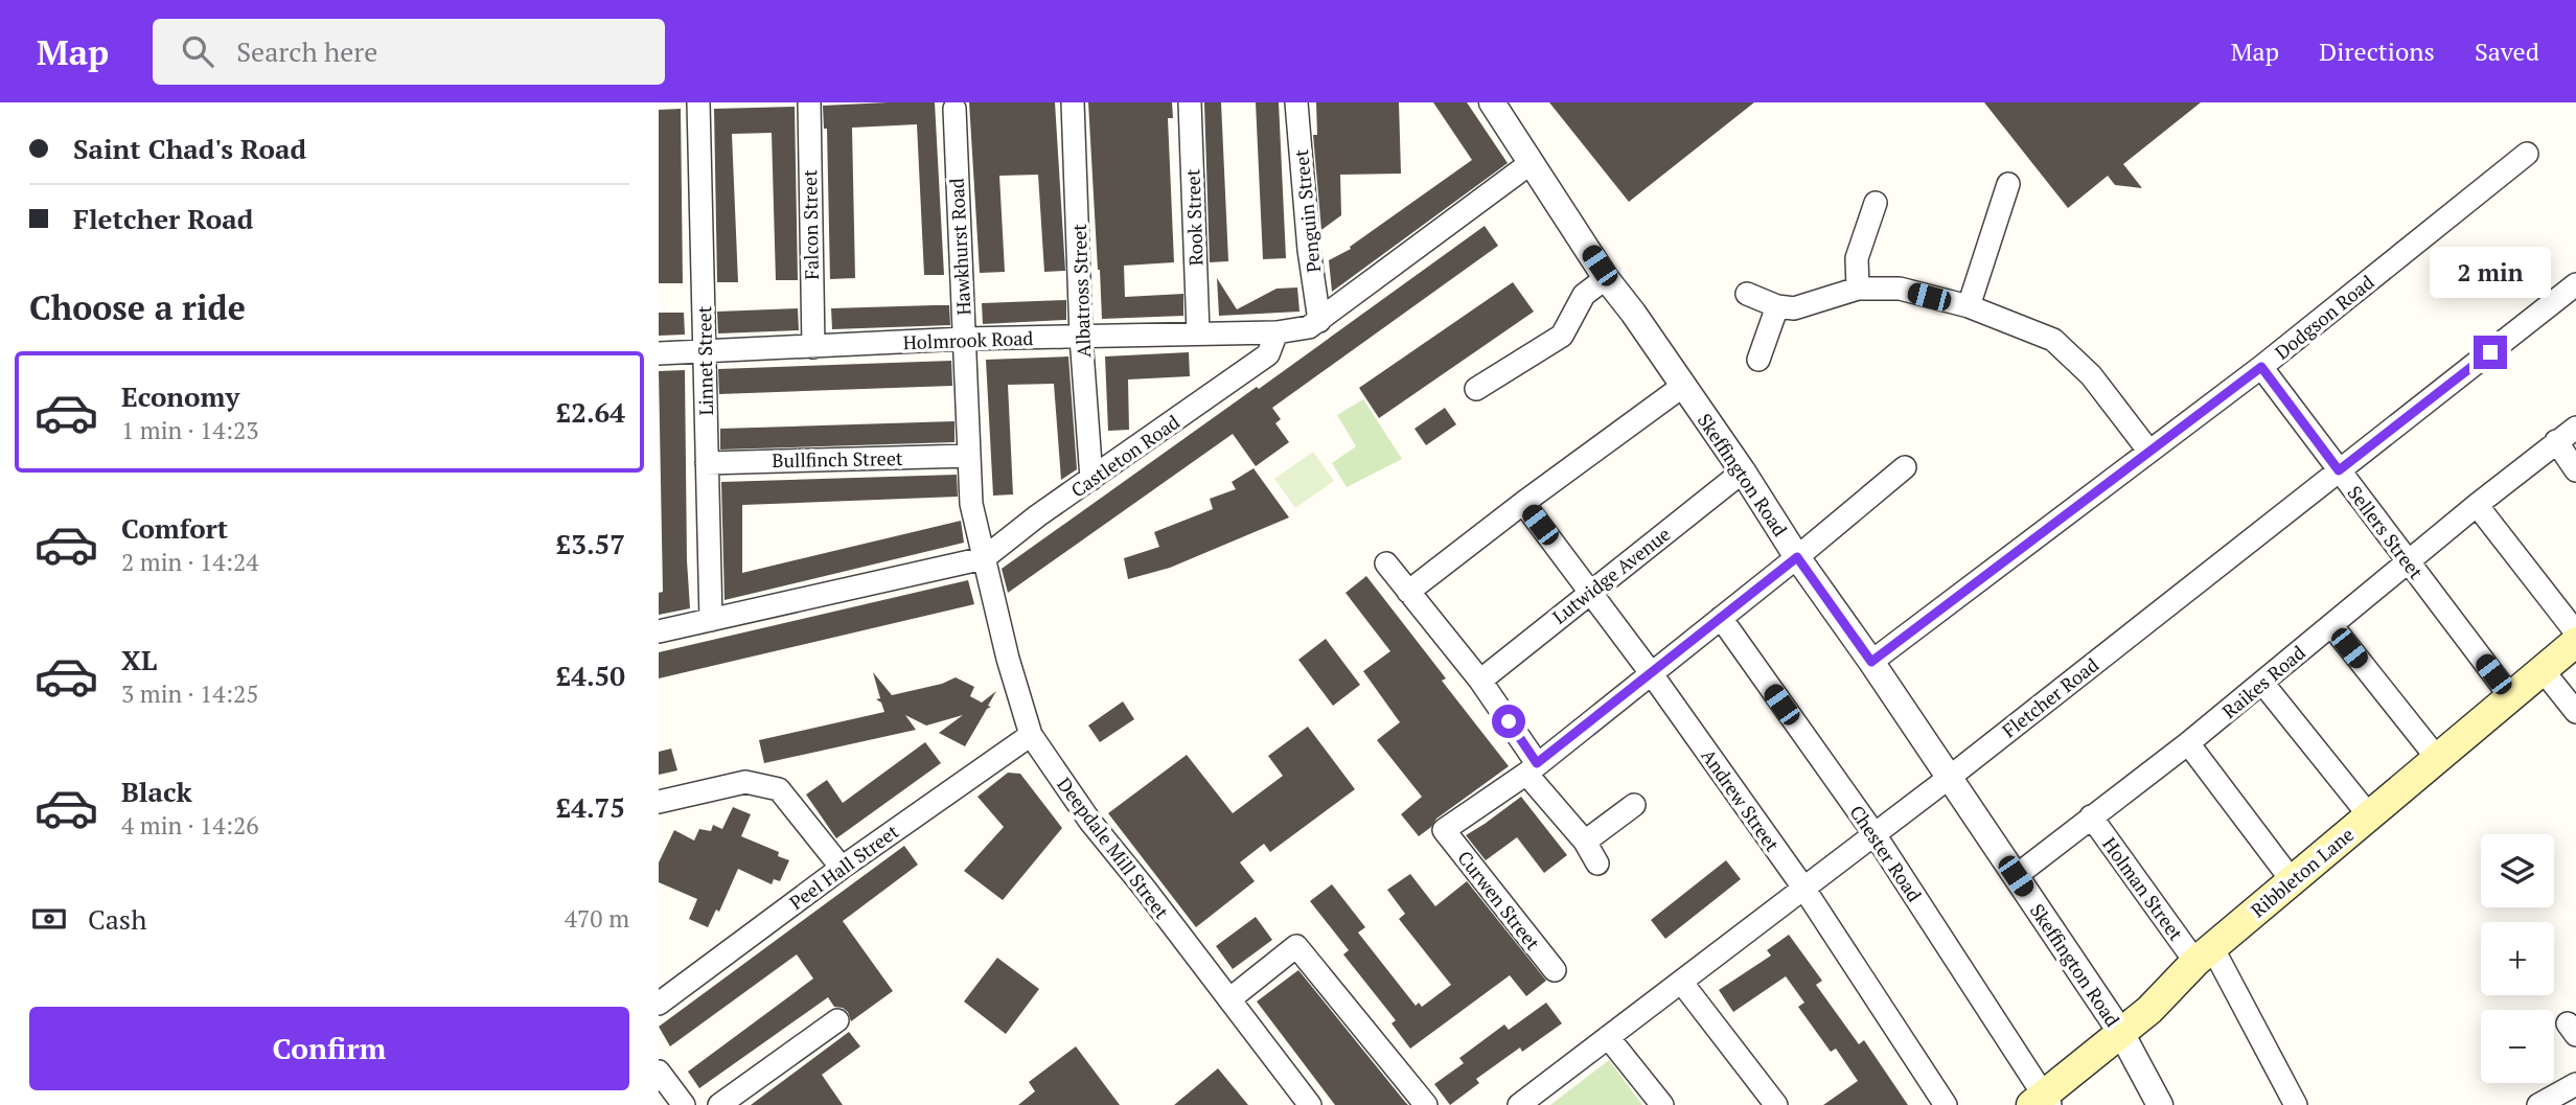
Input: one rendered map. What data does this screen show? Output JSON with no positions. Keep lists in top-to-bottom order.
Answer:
{
  "streets": {
    "main road": ["Ribbleton Lane"],
    "street": [
      "Penguin Street",
      "Rook Street",
      "Falcon Street",
      "Hawkhurst Road",
      "Albatross Street",
      "Dodgson Road",
      "Holmrook Road",
      "Linnet Street",
      "Castleton Road",
      "Bullfinch Street",
      "Skeffington Road",
      "Sellers Street",
      "Lutwidge Avenue",
      "Raikes Road",
      "Fletcher Road",
      "Andrew Street",
      "Deepdale Mill Street",
      "Chester Road",
      "Peel Hall Street",
      "Holman Street",
      "Curwen Street"
    ]
  },
  "crossings": [
    ["Rook Street", "Holmrook Road"],
    ["Falcon Street", "Holmrook Road"],
    ["Hawkhurst Road", "Holmrook Road"],
    ["Hawkhurst Road", "Castleton Road"],
    ["Hawkhurst Road", "Bullfinch Street"],
    ["Hawkhurst Road", "Deepdale Mill Street"],
    ["Albatross Street", "Holmrook Road"],
    ["Albatross Street", "Castleton Road"],
    ["Dodgson Road", "Skeffington Road"],
    ["Dodgson Road", "Sellers Street"],
    ["Holmrook Road", "Linnet Street"],
    ["Holmrook Road", "Castleton Road"],
    ["Linnet Street", "Castleton Road"],
    ["Linnet Street", "Bullfinch Street"],
    ["Castleton Road", "Deepdale Mill Street"],
    ["Skeffington Road", "Lutwidge Avenue"],
    ["Skeffington Road", "Raikes Road"],
    ["Skeffington Road", "Fletcher Road"],
    ["Skeffington Road", "Ribbleton Lane"],
    ["Sellers Street", "Raikes Road"],
    ["Sellers Street", "Fletcher Road"],
    ["Sellers Street", "Ribbleton Lane"],
    ["Lutwidge Avenue", "Andrew Street"],
    ["Raikes Road", "Holman Street"],
    ["Fletcher Road", "Andrew Street"],
    ["Fletcher Road", "Chester Road"],
    ["Deepdale Mill Street", "Peel Hall Street"],
    ["Chester Road", "Ribbleton Lane"],
    ["Ribbleton Lane", "Holman Street"]
  ],
  "page": {
    "header": "Map",
    "search": "Search here",
    "nav": ["Map", "Directions", "Saved"],
    "banner": ["Saint Chad's Road", "Fletcher Road"],
    "bubble": "2 min",
    "heading": "Choose a ride",
    "list": [
      {
        "name": "Economy",
        "note": "1 min · 14:23",
        "value": "£2.64"
      },
      {
        "name": "Comfort",
        "note": "2 min · 14:24",
        "value": "£3.57"
      },
      {
        "name": "XL",
        "note": "3 min · 14:25",
        "value": "£4.50"
      },
      {
        "name": "Black",
        "note": "4 min · 14:26",
        "value": "£4.75"
      }
    ],
    "map_buttons": ["+", "−"],
    "pay": ["Cash", "470 m"],
    "buttons": "Confirm"
  }
}
